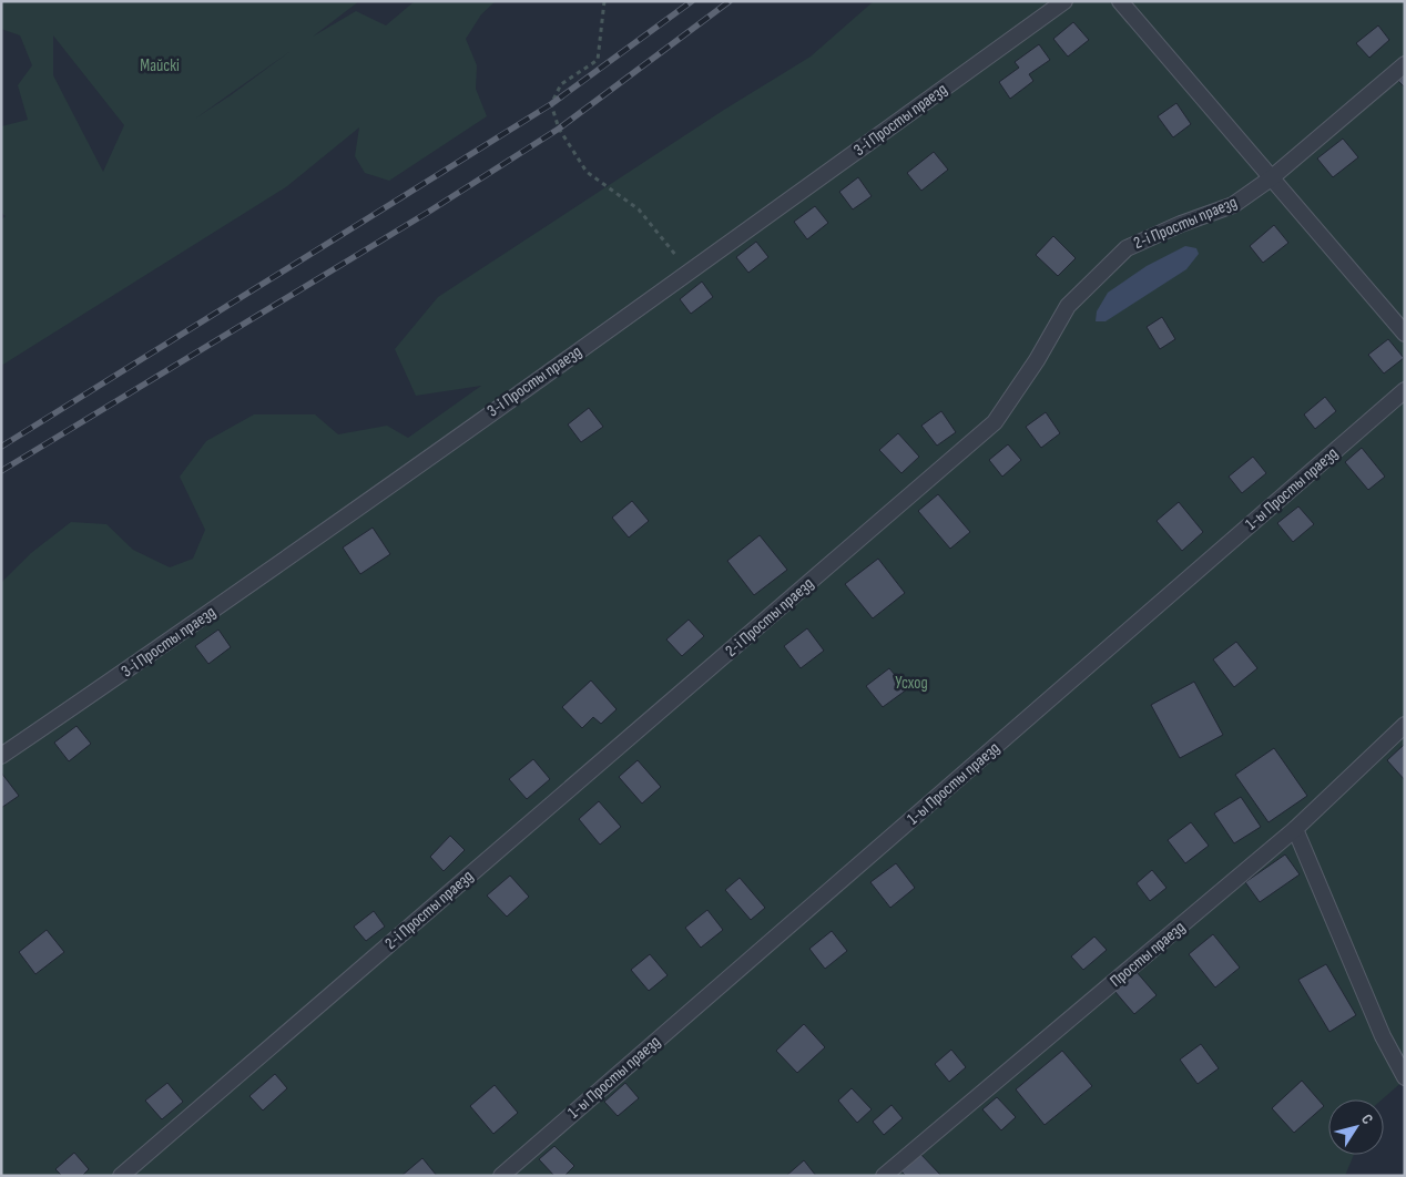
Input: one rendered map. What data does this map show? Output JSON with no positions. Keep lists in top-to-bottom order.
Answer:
{
  "streets": {
    "lane": [
      "3-і Просты праезд",
      "2-і Просты праезд",
      "1-ы Просты праезд",
      "Просты праезд"
    ]
  },
  "parks": ["Майскі", "Усход"],
  "north": "top right"
}
